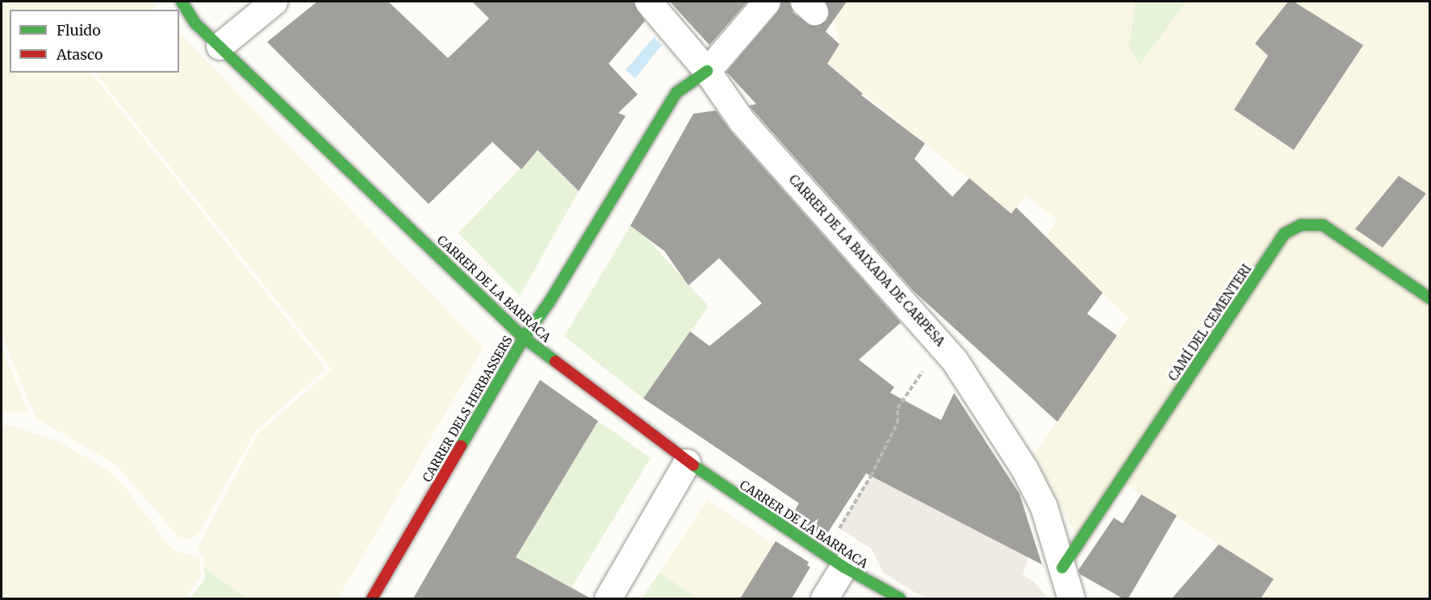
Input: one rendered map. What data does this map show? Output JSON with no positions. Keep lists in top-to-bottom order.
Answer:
{
  "streets": {
    "street": [
      "CARRER DE LA BAIXADA DE CARPESA",
      "CARRER DE LA BARRACA",
      "CAMÍ DEL CEMENTERI",
      "CARRER DELS HERBASSERS"
    ]
  },
  "crossings": [
    ["CARRER DE LA BAIXADA DE CARPESA", "CAMÍ DEL CEMENTERI"],
    ["CARRER DE LA BAIXADA DE CARPESA", "CARRER DELS HERBASSERS"],
    ["CARRER DE LA BARRACA", "CARRER DELS HERBASSERS"]
  ],
  "legend": ["Fluido", "Atasco"]
}
